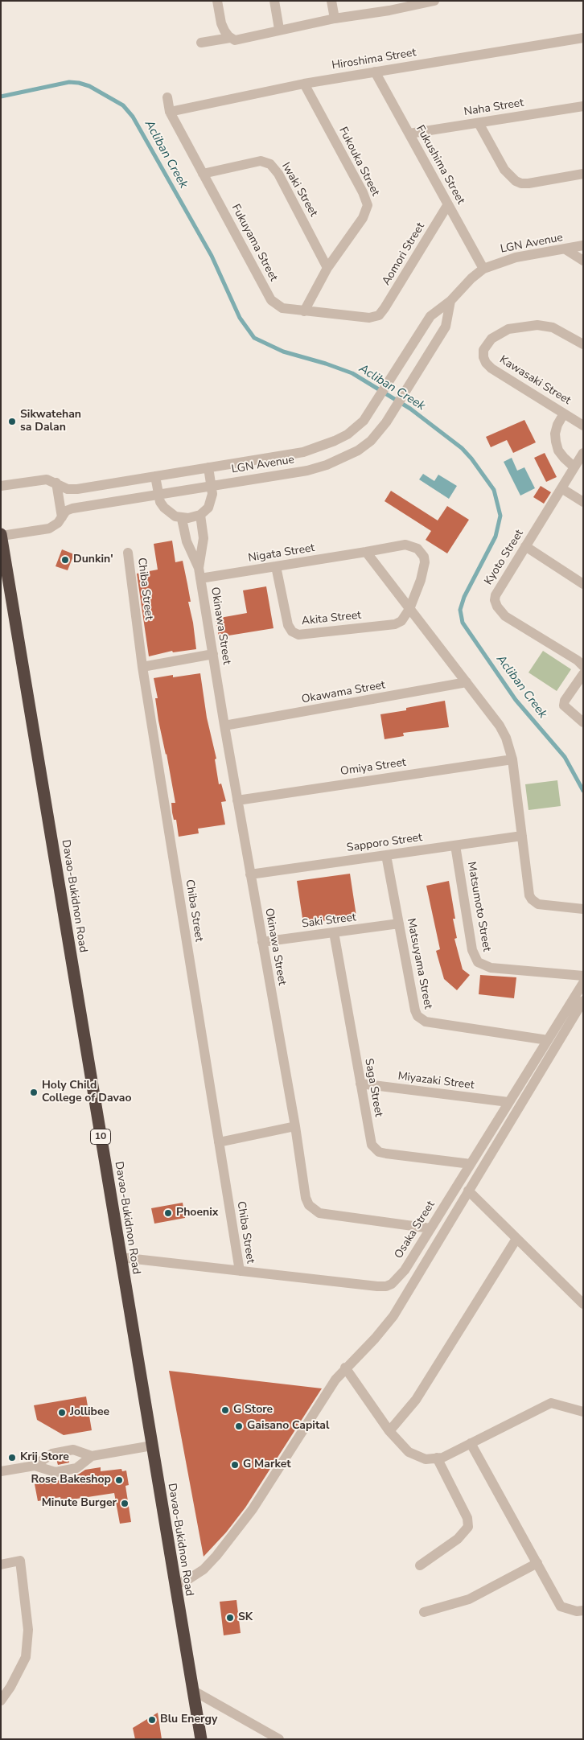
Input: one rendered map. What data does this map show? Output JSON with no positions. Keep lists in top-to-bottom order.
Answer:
{
  "streets": {
    "highway": ["Davao-Bukidnon Road", "10"],
    "street": [
      "Hiroshima Street",
      "Naha Street",
      "Fukouka Street",
      "Fukushima Street",
      "Iwaki Street",
      "Fukuyama Street",
      "LGN Avenue",
      "Aomori Street",
      "Kawasaki Street",
      "Nigata Street",
      "Kyoto Street",
      "Chiba Street",
      "Akita Street",
      "Okinawa Street",
      "Okawama Street",
      "Omiya Street",
      "Sapporo Street",
      "Matsumoto Street",
      "Saki Street",
      "Matsuyama Street",
      "Miyazaki Street",
      "Saga Street",
      "Osaka Street"
    ]
  },
  "crossings": [
    ["Hiroshima Street", "Fukouka Street"],
    ["Hiroshima Street", "Fukushima Street"],
    ["Hiroshima Street", "Fukuyama Street"],
    ["Naha Street", "Fukushima Street"],
    ["Fukouka Street", "Iwaki Street"],
    ["Fukouka Street", "Fukuyama Street"],
    ["Fukushima Street", "LGN Avenue"],
    ["Fukushima Street", "Aomori Street"],
    ["Iwaki Street", "Fukuyama Street"],
    ["Fukuyama Street", "Aomori Street"],
    ["LGN Avenue", "Davao-Bukidnon Road"],
    ["Nigata Street", "Akita Street"],
    ["Nigata Street", "Okinawa Street"],
    ["Chiba Street", "Osaka Street"],
    ["Okinawa Street", "Okawama Street"],
    ["Okinawa Street", "Omiya Street"],
    ["Okinawa Street", "Sapporo Street"],
    ["Okinawa Street", "Saki Street"],
    ["Okinawa Street", "Osaka Street"],
    ["Sapporo Street", "Matsumoto Street"],
    ["Sapporo Street", "Matsuyama Street"],
    ["Davao-Bukidnon Road", "Osaka Street"],
    ["Saki Street", "Matsuyama Street"],
    ["Saki Street", "Saga Street"],
    ["Matsuyama Street", "Osaka Street"],
    ["Miyazaki Street", "Saga Street"],
    ["Miyazaki Street", "Osaka Street"],
    ["Saga Street", "Osaka Street"]
  ],
  "water": ["Acliban Creek"],
  "places": [
    "Sikwatehan sa Dalan",
    "Dunkin'",
    "Holy Child College of Davao",
    "Phoenix",
    "G Store",
    "Jollibee",
    "Gaisano Capital",
    "Krij Store",
    "G Market",
    "Rose Bakeshop",
    "Minute Burger",
    "SK",
    "Blu Energy"
  ]
}
